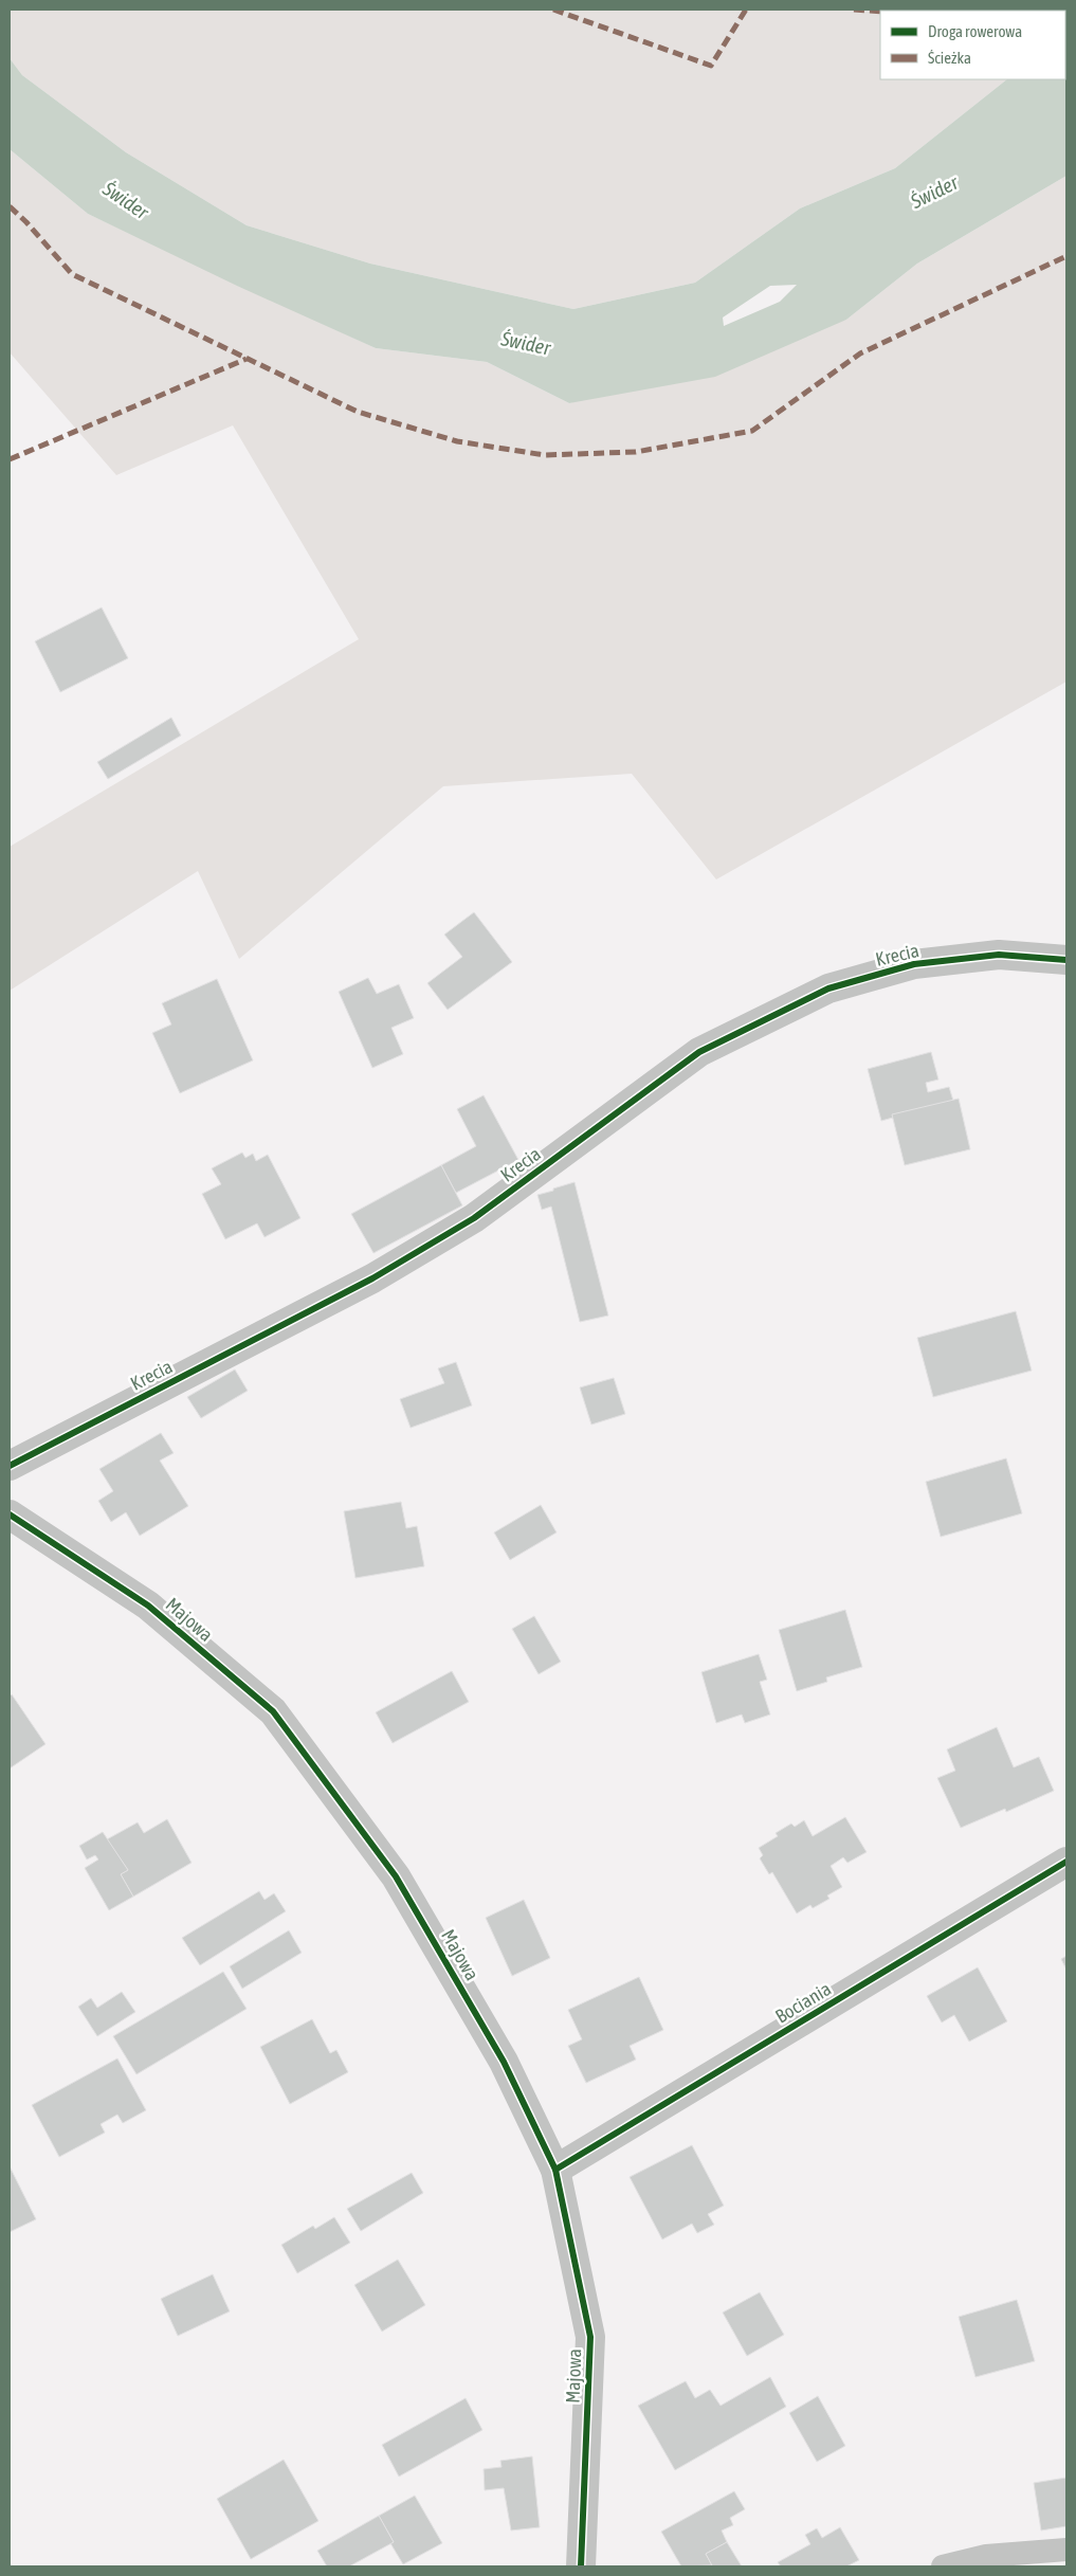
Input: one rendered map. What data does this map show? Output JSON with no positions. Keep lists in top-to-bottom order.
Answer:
{
  "streets": {
    "street": ["Krecia", "Majowa", "Bociania"]
  },
  "crossings": [
    ["Majowa", "Bociania"]
  ],
  "water": ["Świder"],
  "legend": ["Droga rowerowa", "Ścieżka"]
}
